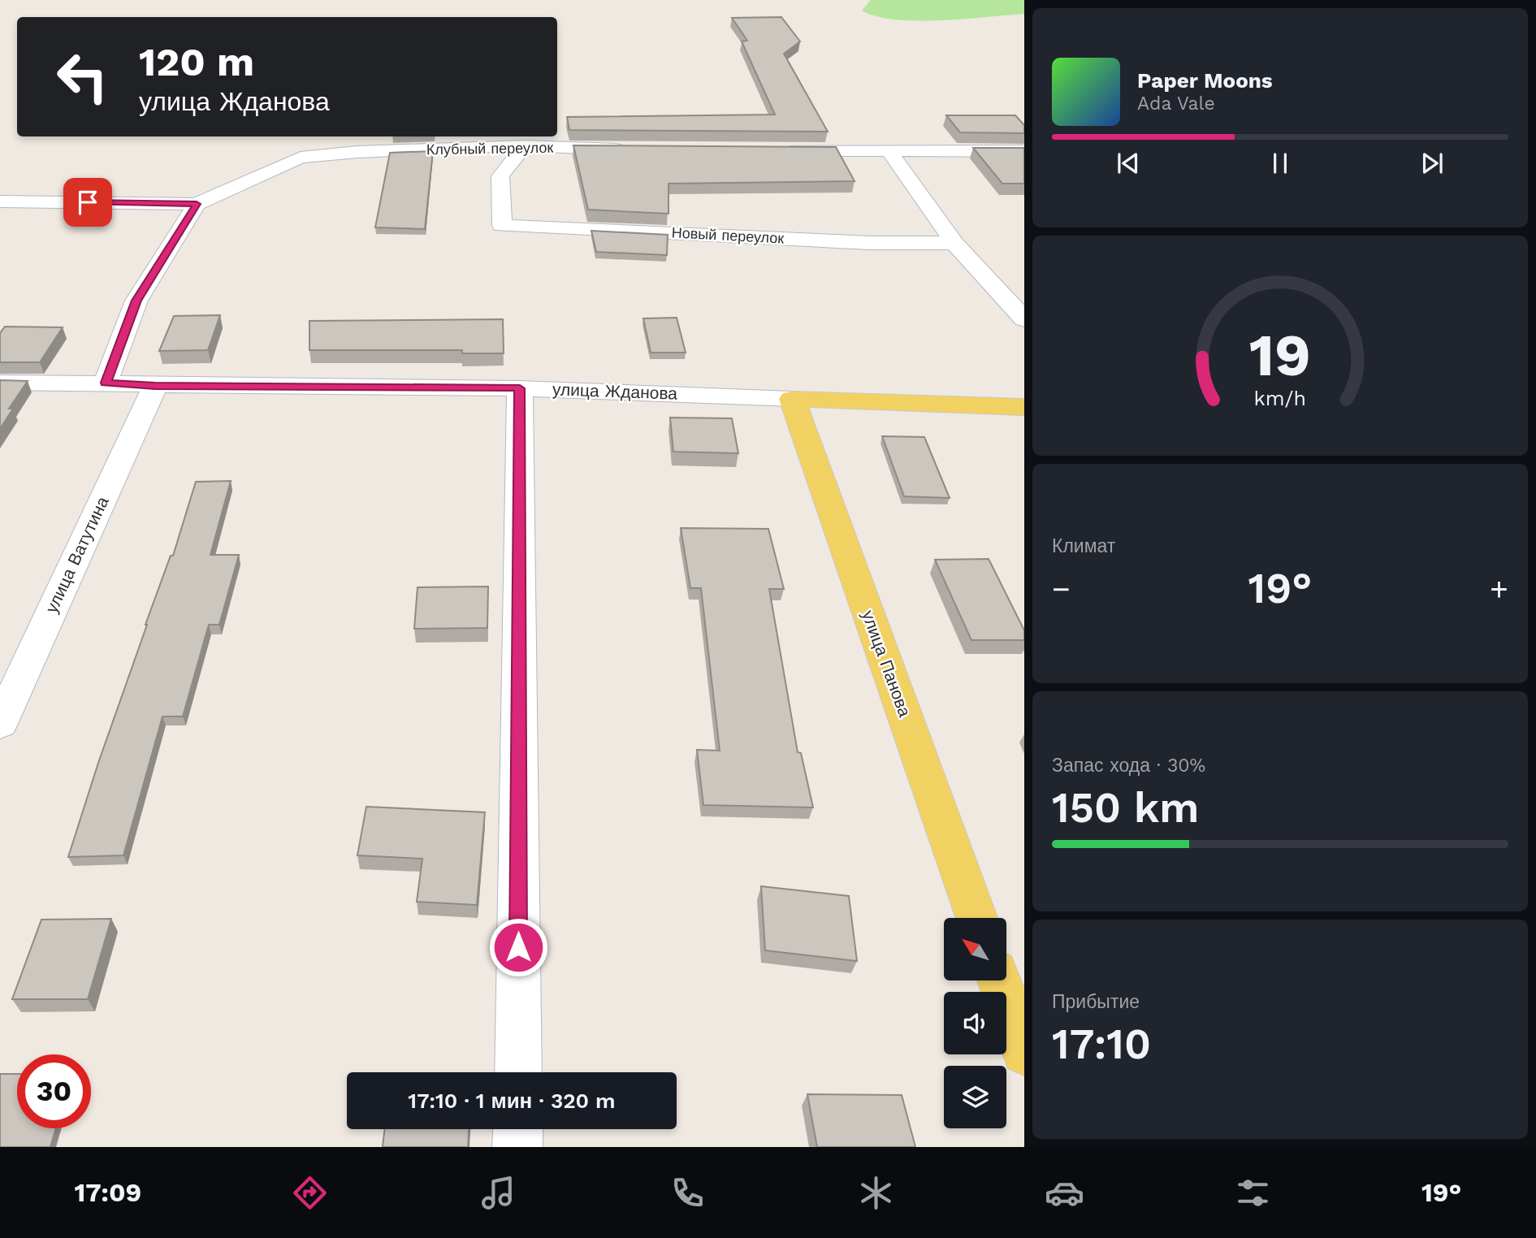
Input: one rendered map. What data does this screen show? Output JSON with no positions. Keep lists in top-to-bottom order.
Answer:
{
  "streets": {
    "main road": ["улица Жданова", "улица Панова"],
    "street": ["Клубный переулок", "Новый переулок", "улица Ватутина"]
  },
  "crossings": [
    ["Клубный переулок", "Новый переулок"],
    ["улица Жданова", "улица Ватутина"],
    ["улица Жданова", "улица Панова"]
  ],
  "north": "top left",
  "page": {
    "turn": ["120 m", "улица Жданова"],
    "song": ["Paper Moons", "Ada Vale"],
    "tile": [
      "Климат",
      ["Запас хода · 30%", "150 km"],
      ["Прибытие", "17:10"]
    ],
    "heat": ["−", "19°", "+"],
    "limit": "30",
    "trip": "17:10 · 1 мин · 320 m",
    "tabs": ["17:09", "19°"],
    "gauge": ["19", "km/h"]
  }
}
